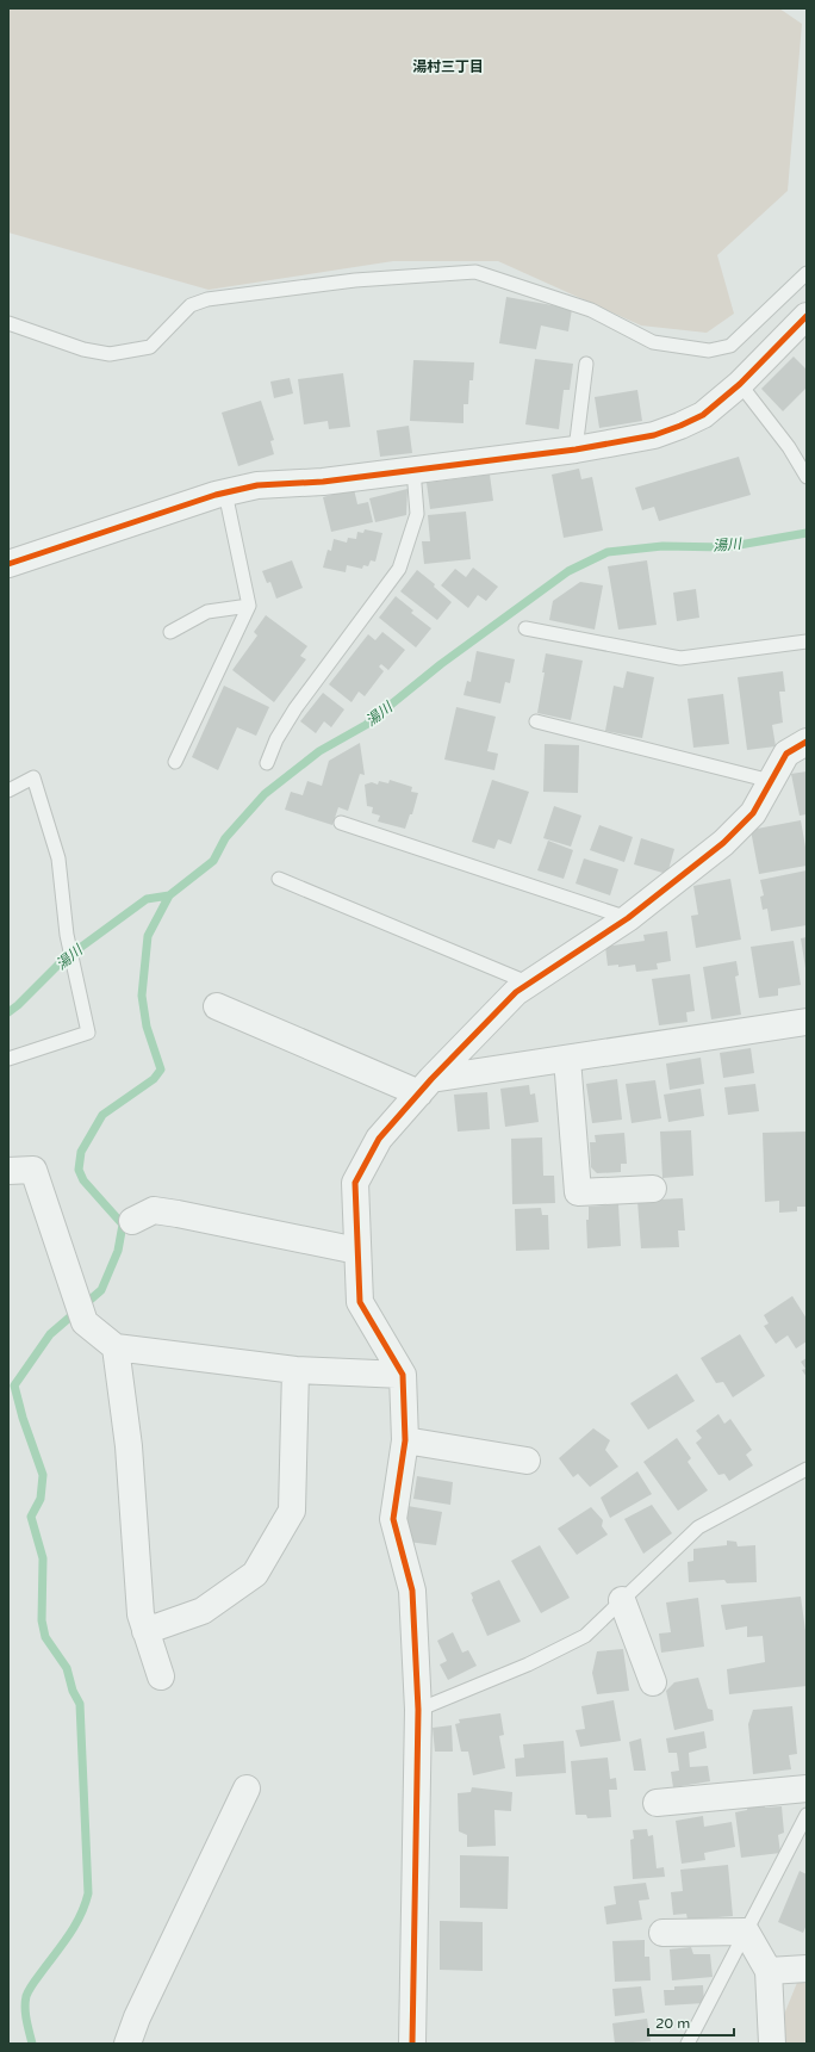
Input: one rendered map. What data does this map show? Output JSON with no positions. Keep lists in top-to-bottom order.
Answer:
{
  "districts": ["湯村三丁目"],
  "water": ["湯川"],
  "scale_bar": "20 m"
}
